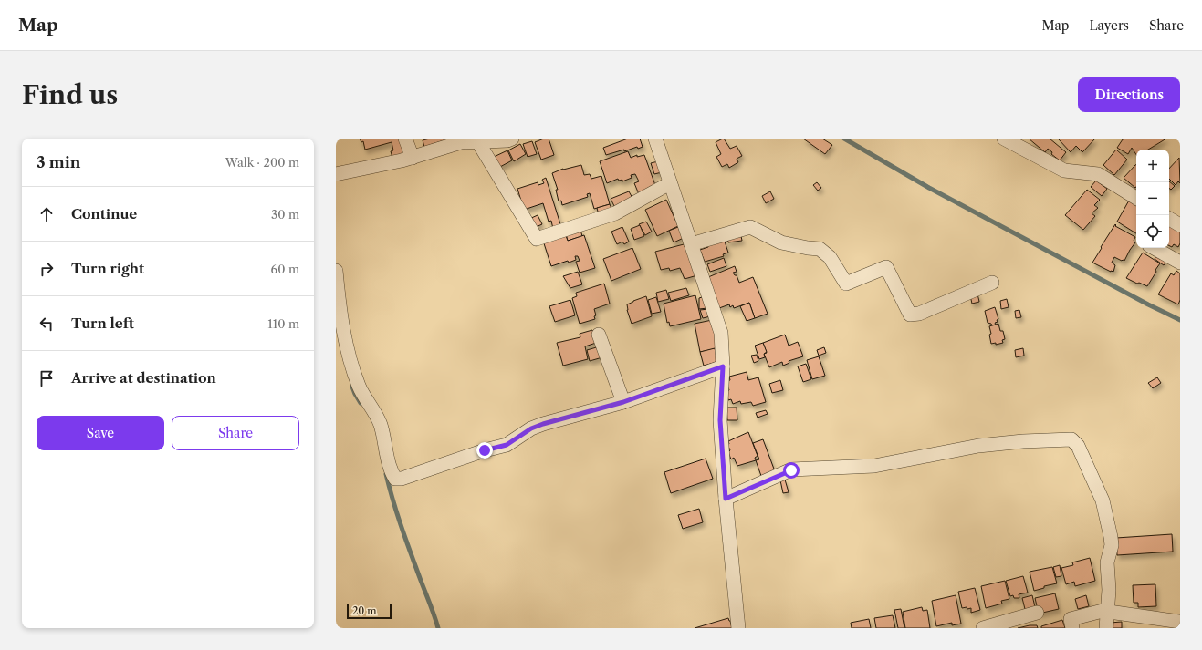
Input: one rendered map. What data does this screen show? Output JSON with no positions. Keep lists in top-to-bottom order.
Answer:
{
  "scale_bar": "20 m",
  "page": {
    "header": "Map",
    "nav": ["Map", "Layers", "Share"],
    "buttons": [
      "Directions",
      ["Save", "Share"]
    ],
    "title": "Find us",
    "heading": ["3 min", "Walk · 200 m"],
    "map_buttons": ["+", "−"],
    "list": [
      ["Continue", "30 m"],
      ["Turn right", "60 m"],
      ["Turn left", "110 m"],
      "Arrive at destination"
    ],
    "scale": "20 m"
  }
}
